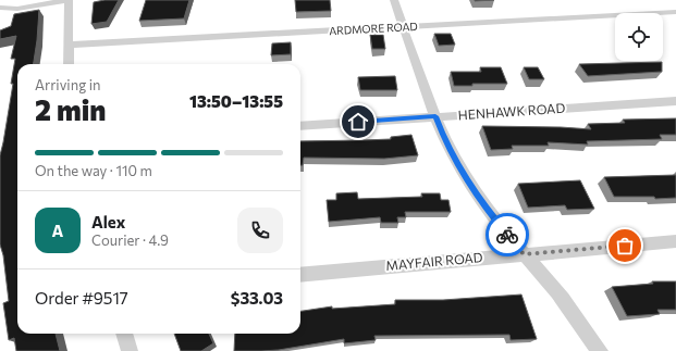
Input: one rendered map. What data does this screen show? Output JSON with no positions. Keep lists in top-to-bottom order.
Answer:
{
  "streets": {
    "street": ["ARDMORE ROAD", "HENHAWK ROAD", "MAYFAIR ROAD"]
  },
  "page": {
    "heading": ["2 min", "Arriving in", "13:50–13:55"],
    "panel": [
      "Alex",
      "Courier · 4.9",
      "Order #9517",
      "$33.03"
    ],
    "bar": "On the way · 110 m",
    "round": "A"
  }
}
